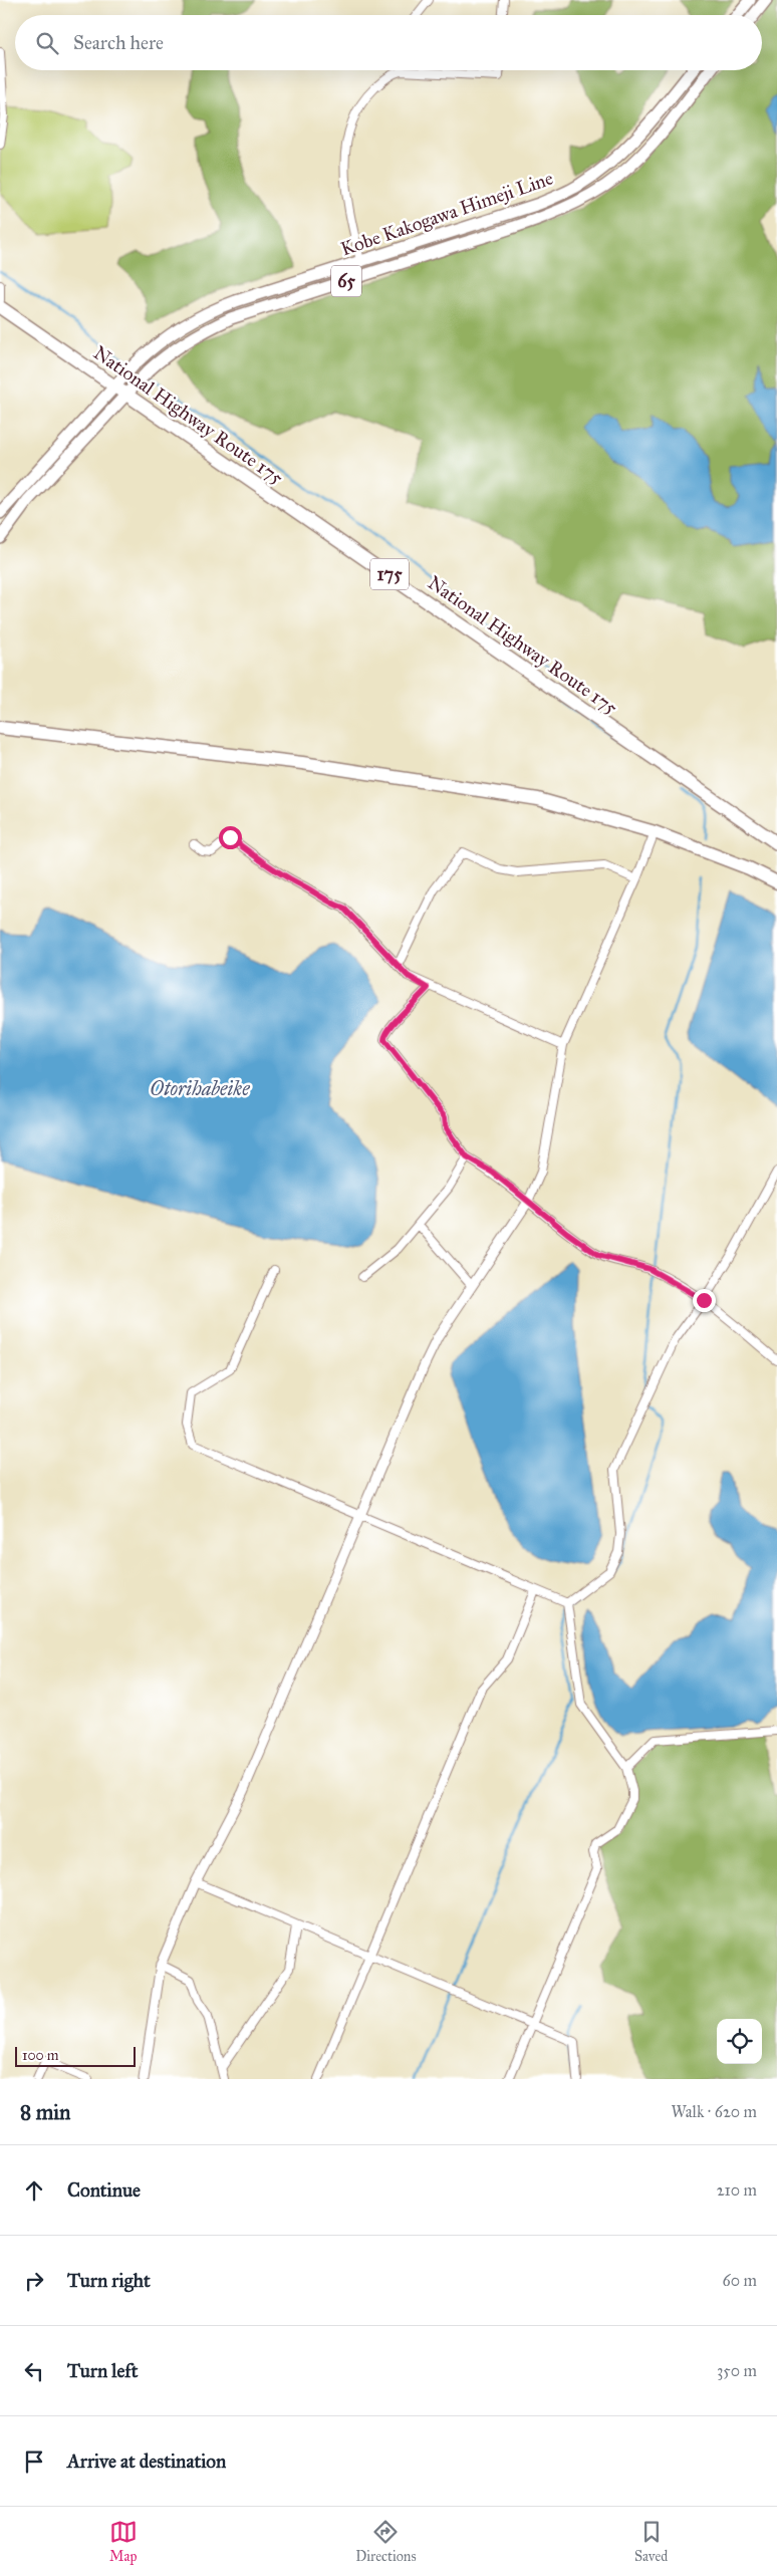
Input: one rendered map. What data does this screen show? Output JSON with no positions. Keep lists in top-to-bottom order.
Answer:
{
  "streets": {
    "highway": ["National Highway Route 175", "175"],
    "main road": ["Kobe Kakogawa Himeji Line", "65"]
  },
  "crossings": [
    ["Kobe Kakogawa Himeji Line", "National Highway Route 175"]
  ],
  "water": ["Otorihabeike"],
  "scale_bar": "100 m",
  "page": {
    "search": "Search here",
    "scale": "100 m",
    "heading": ["8 min", "Walk · 620 m"],
    "list": [
      ["Continue", "210 m"],
      ["Turn right", "60 m"],
      ["Turn left", "350 m"],
      "Arrive at destination"
    ],
    "nav": ["Map", "Directions", "Saved"]
  }
}
